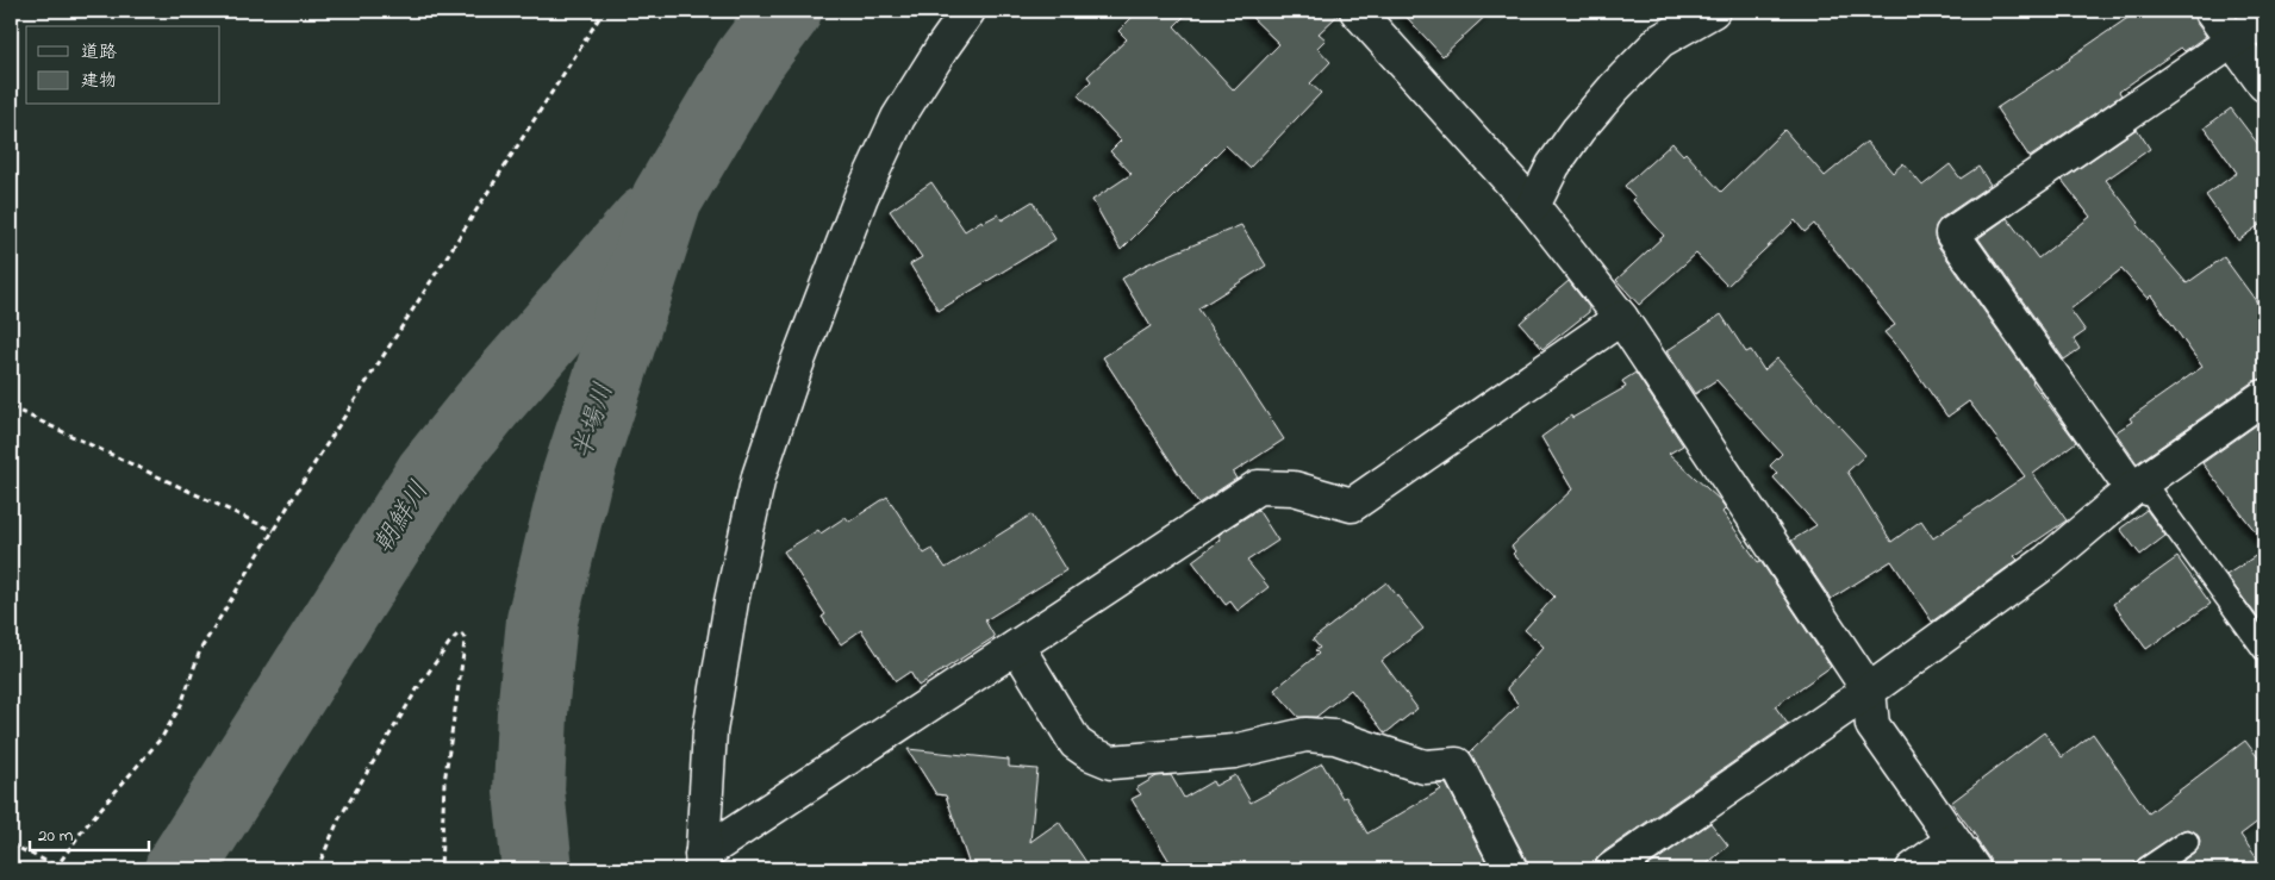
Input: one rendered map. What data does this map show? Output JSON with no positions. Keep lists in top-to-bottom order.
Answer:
{
  "water": ["半場川", "朝鮮川"],
  "legend": ["道路", "建物"],
  "scale_bar": "20 m"
}
